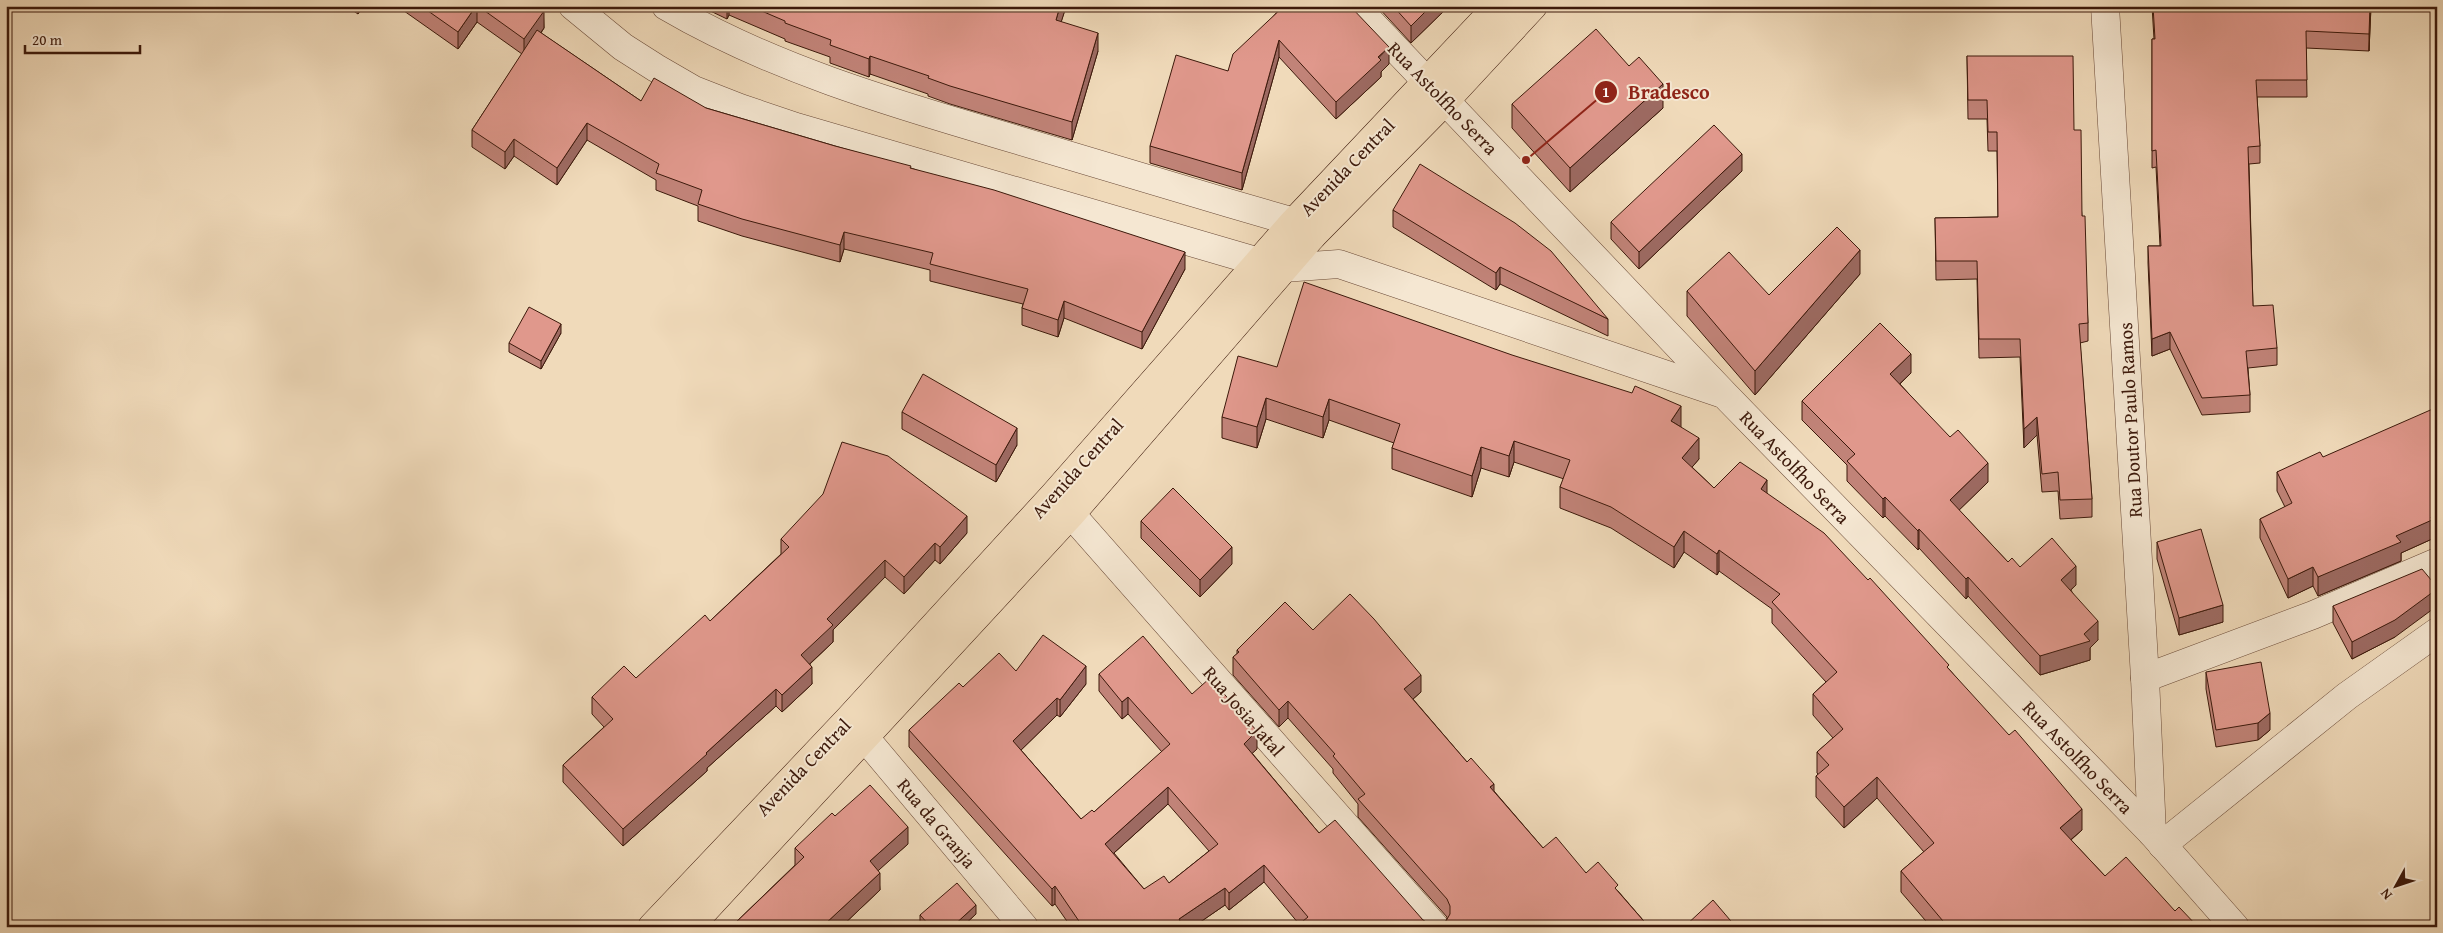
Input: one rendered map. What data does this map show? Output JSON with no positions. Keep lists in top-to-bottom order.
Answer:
{
  "streets": {
    "main road": ["Avenida Central"],
    "street": [
      "Rua Astolfho Serra",
      "Rua Doutor Paulo Ramos",
      "Rua Josia Jatal",
      "Rua da Granja"
    ]
  },
  "crossings": [
    ["Rua Astolfho Serra", "Avenida Central"],
    ["Rua Astolfho Serra", "Rua Doutor Paulo Ramos"],
    ["Avenida Central", "Rua Josia Jatal"],
    ["Avenida Central", "Rua da Granja"]
  ],
  "places": ["Bradesco"],
  "scale_bar": "20 m",
  "north": "bottom left"
}
